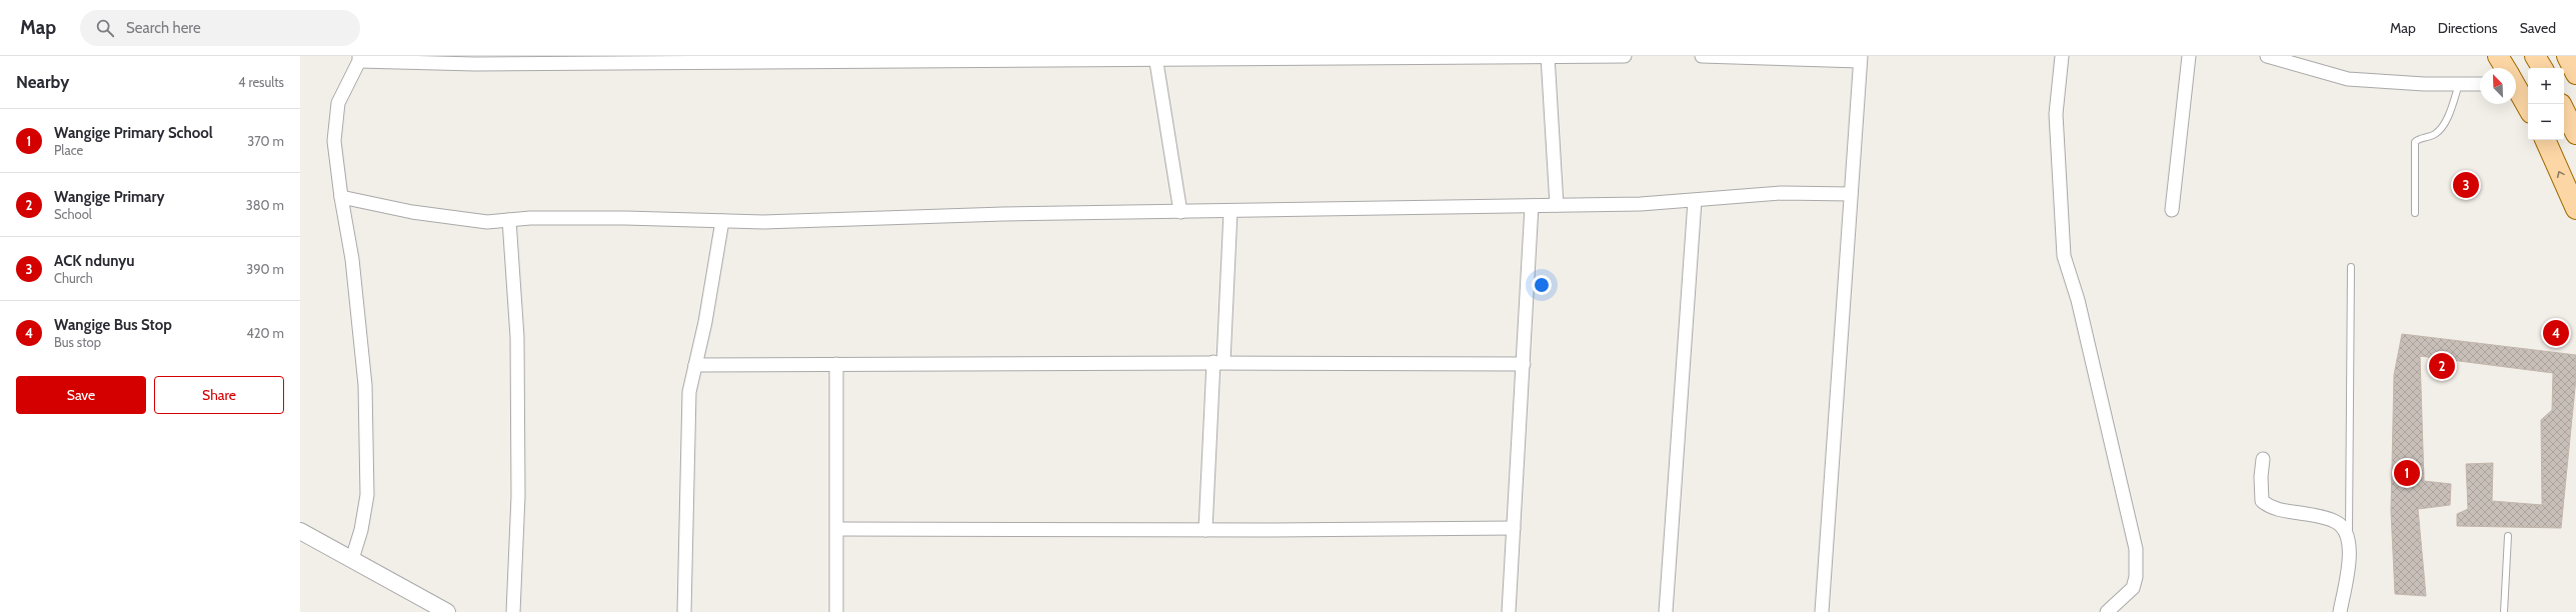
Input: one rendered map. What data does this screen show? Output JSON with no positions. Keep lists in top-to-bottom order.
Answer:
{
  "north": "top left",
  "page": {
    "header": "Map",
    "search": "Search here",
    "nav": ["Map", "Directions", "Saved"],
    "heading": ["Nearby", "4 results"],
    "map_buttons": ["+", "−"],
    "list": [
      {
        "mark": "1",
        "name": "Wangige Primary School",
        "note": "Place",
        "value": "370 m"
      },
      {
        "mark": "2",
        "name": "Wangige Primary",
        "note": "School",
        "value": "380 m"
      },
      {
        "mark": "3",
        "name": "ACK ndunyu",
        "note": "Church",
        "value": "390 m"
      },
      {
        "mark": "4",
        "name": "Wangige Bus Stop",
        "note": "Bus stop",
        "value": "420 m"
      }
    ],
    "pins": [
      "3",
      "4",
      "2",
      "1"
    ],
    "buttons": ["Save", "Share"]
  }
}
